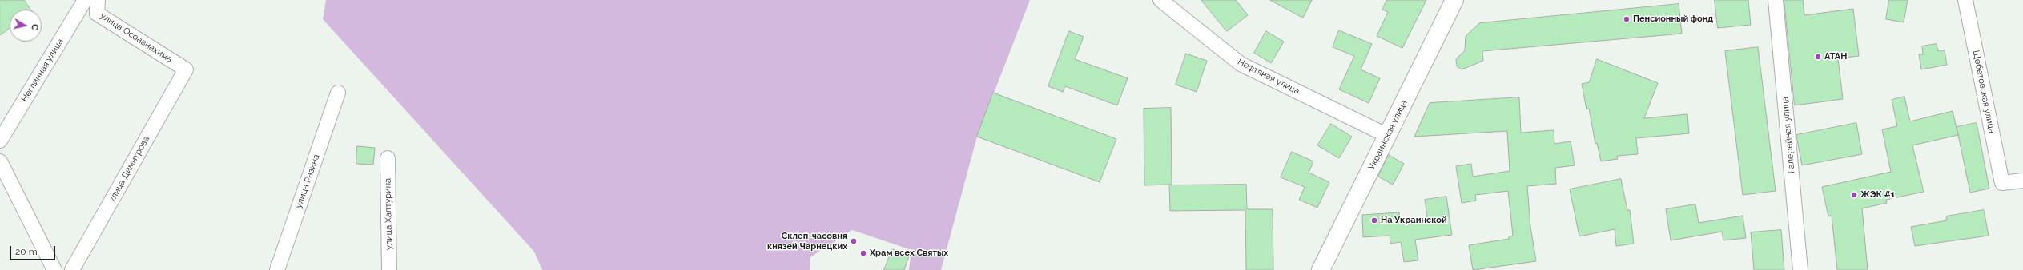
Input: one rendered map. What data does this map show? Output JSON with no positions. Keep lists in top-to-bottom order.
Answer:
{
  "streets": {
    "main road": ["Украинская улица"],
    "street": [
      "улица Осоавиахима",
      "Неглинная улица",
      "Нефтяная улица",
      "Щебетовская улица",
      "Галерейная улица",
      "улица Димитрова",
      "улица Разина",
      "улица Халтурина"
    ]
  },
  "crossings": [
    ["улица Осоавиахима", "улица Димитрова"],
    ["Нефтяная улица", "Украинская улица"]
  ],
  "places": [
    "Пенсионный фонд",
    "АТАН",
    "ЖЭК #1",
    "На Украинской",
    "Склеп-часовня князей Чарнецких",
    "Храм всех Святых"
  ],
  "scale_bar": "20 m",
  "north": "right"
}
